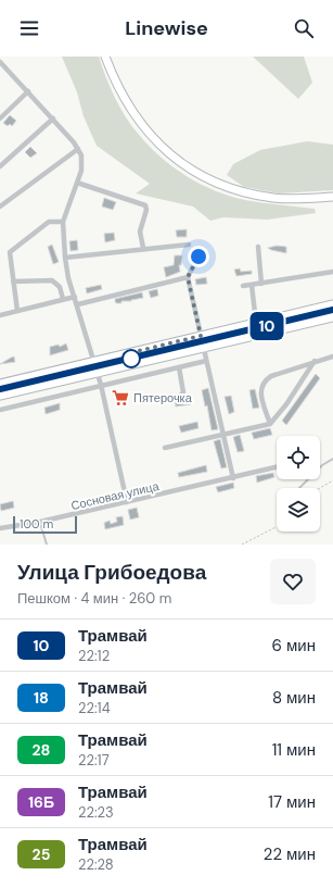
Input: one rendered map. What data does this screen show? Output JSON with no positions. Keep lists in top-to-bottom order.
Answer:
{
  "streets": {
    "street": ["Сосновая улица"]
  },
  "places": {
    "supermarket": ["Пятерочка"]
  },
  "lines": ["tram line 10"],
  "scale_bar": "100 m",
  "page": {
    "header": "Linewise",
    "on_map": "10",
    "scale": "100 m",
    "heading": ["Улица Грибоедова", "Пешком · 4 мин · 260 m"],
    "list": [
      {
        "mark": "10",
        "name": "Трамвай",
        "note": "22:12",
        "value": "6 мин"
      },
      {
        "mark": "18",
        "name": "Трамвай",
        "note": "22:14",
        "value": "8 мин"
      },
      {
        "mark": "28",
        "name": "Трамвай",
        "note": "22:17",
        "value": "11 мин"
      },
      {
        "mark": "16Б",
        "name": "Трамвай",
        "note": "22:23",
        "value": "17 мин"
      },
      {
        "mark": "25",
        "name": "Трамвай",
        "note": "22:28",
        "value": "22 мин"
      }
    ]
  }
}
